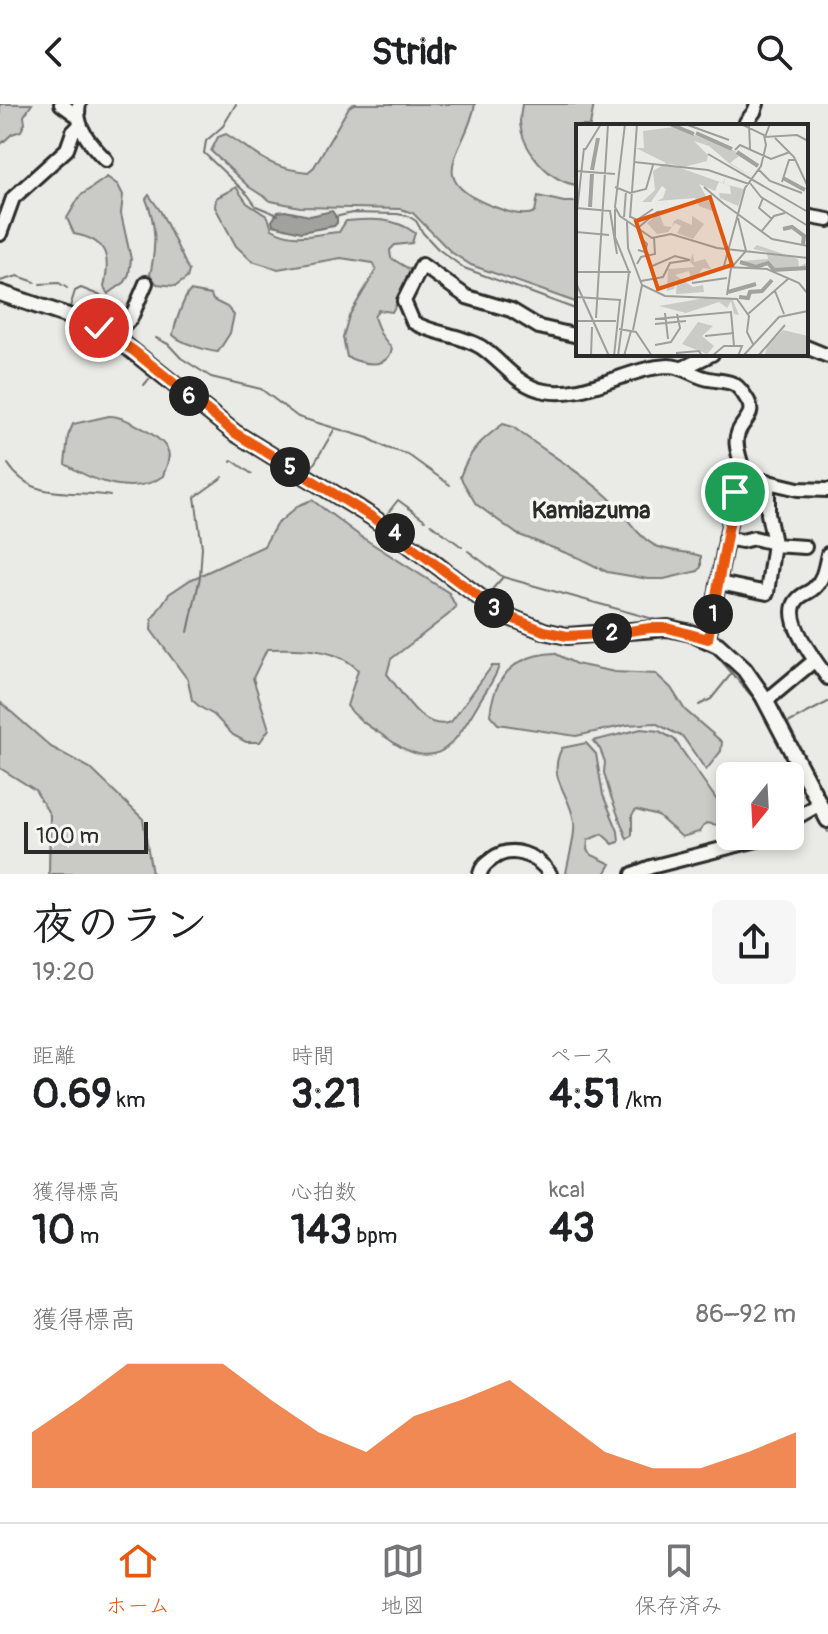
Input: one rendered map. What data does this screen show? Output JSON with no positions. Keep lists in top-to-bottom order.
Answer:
{
  "districts": ["Kamiazuma"],
  "scale_bar": "100 m",
  "north": "bottom",
  "page": {
    "header": "Stridr",
    "pins": [
      "6",
      "5",
      "4",
      "3",
      "1",
      "2"
    ],
    "scale": "100 m",
    "heading": ["夜のラン", "19:20"],
    "stats": [
      ["距離", "0.69 km"],
      ["時間", "3:21"],
      ["ペース", "4:51 /km"],
      ["獲得標高", "10 m"],
      ["心拍数", "143 bpm"],
      ["kcal", "43"]
    ],
    "chart": ["獲得標高", "86–92 m"],
    "tabs": ["ホーム", "地図", "保存済み"]
  }
}
